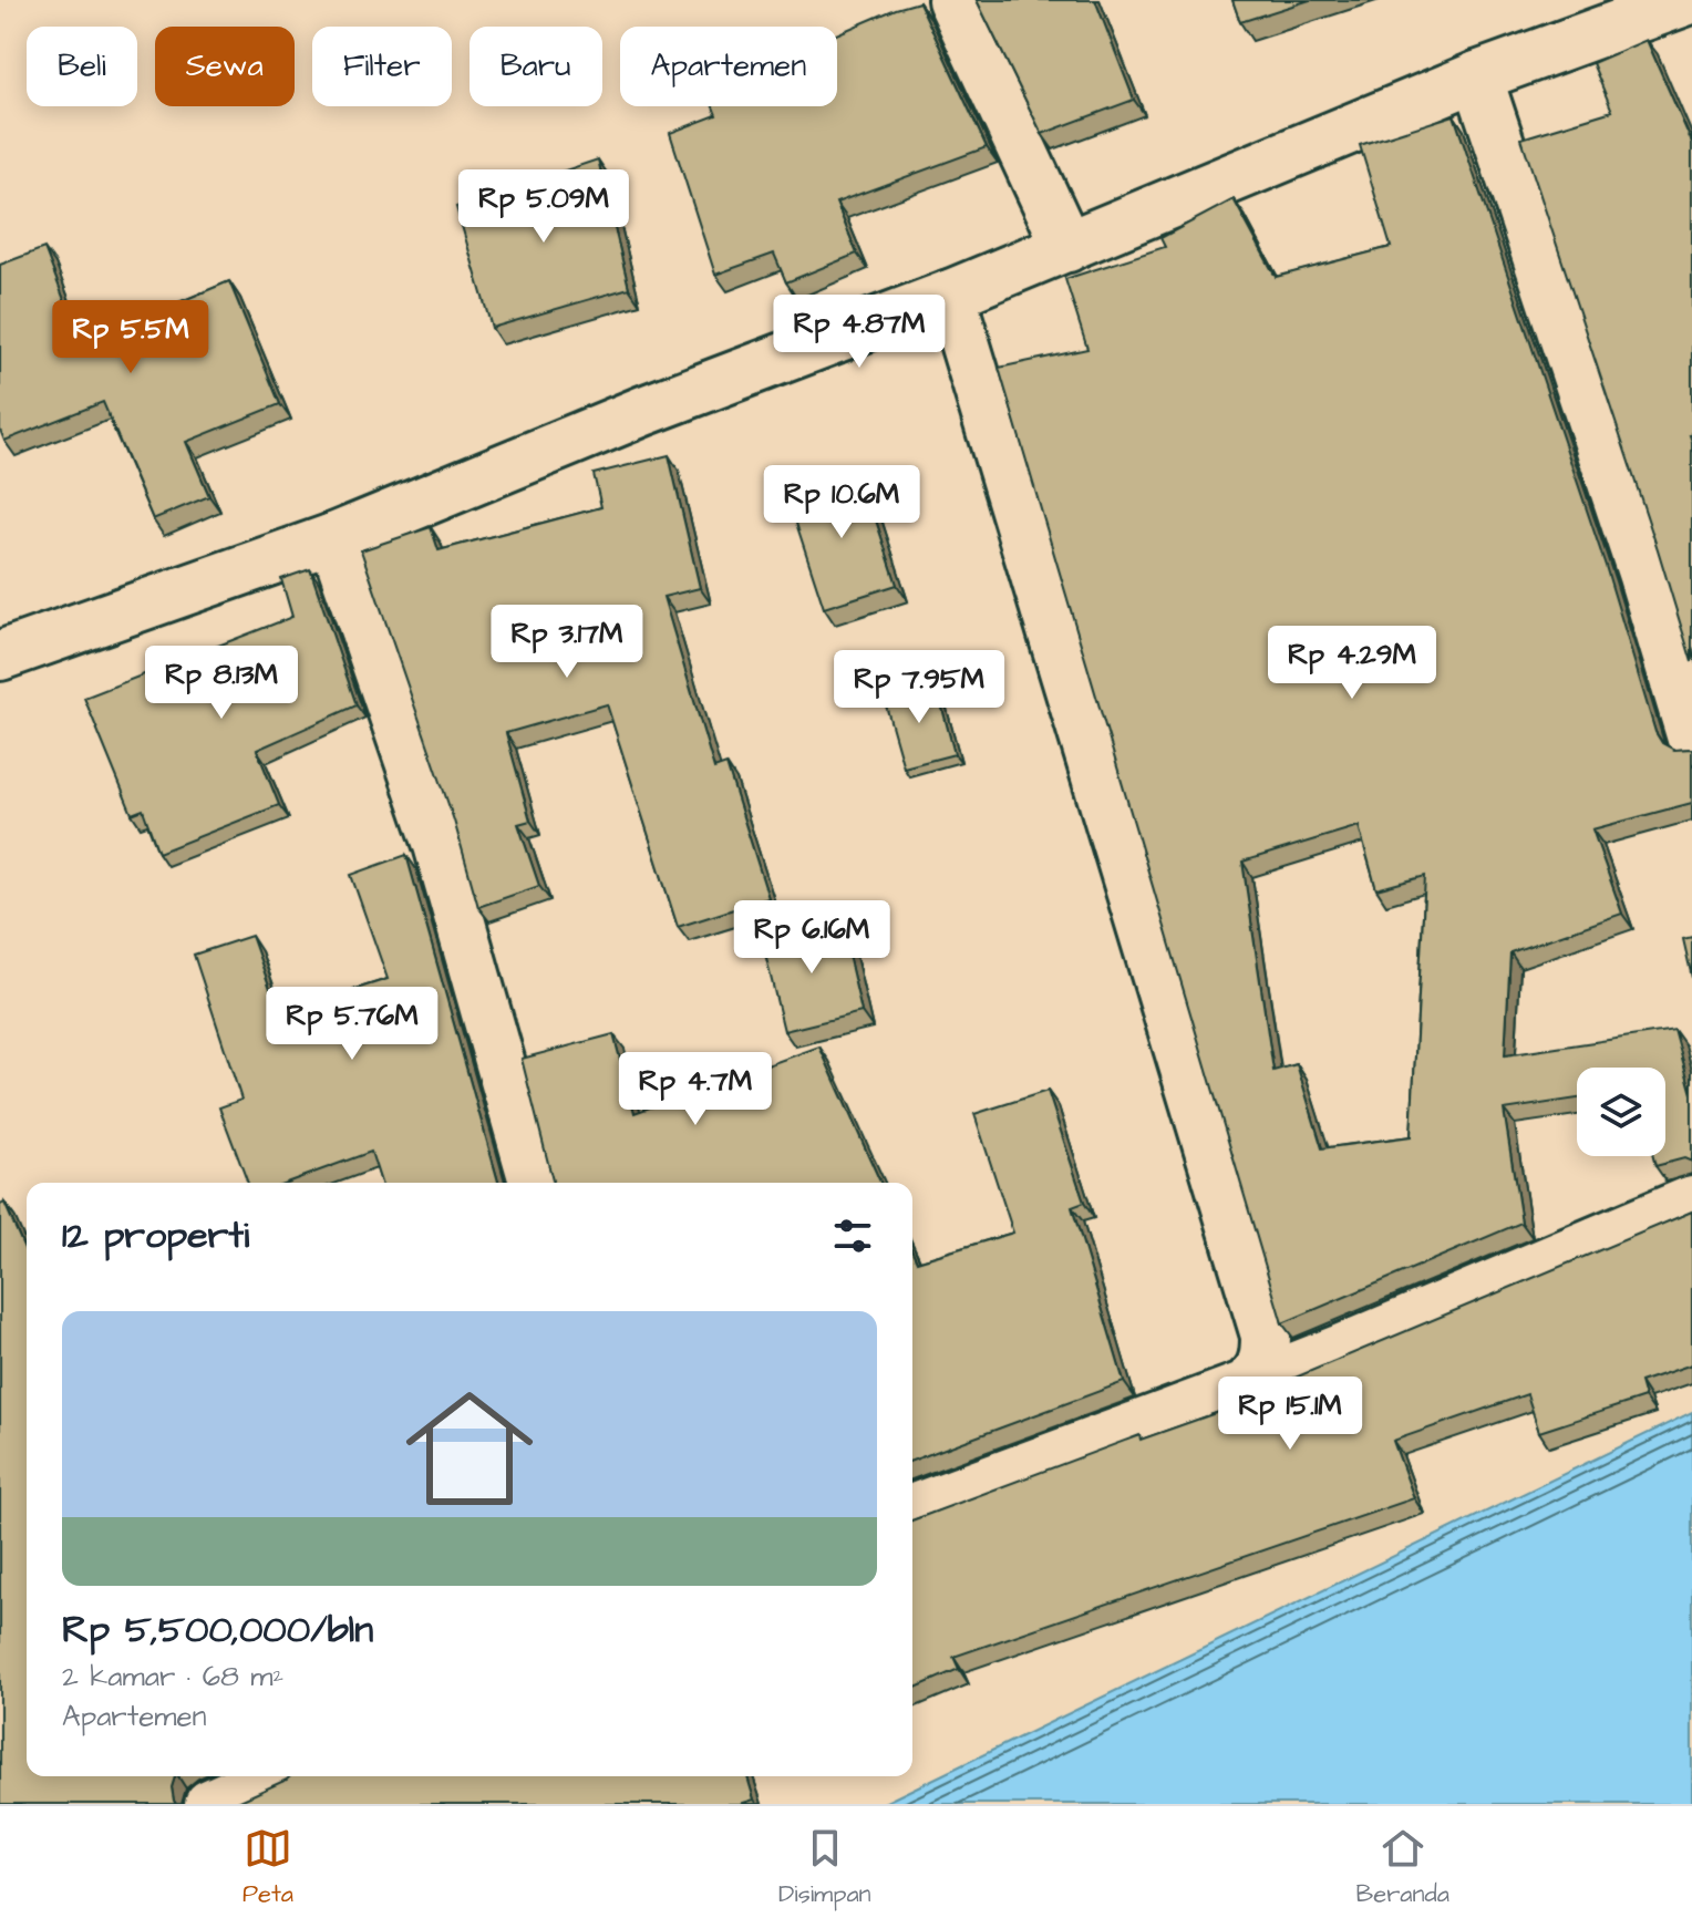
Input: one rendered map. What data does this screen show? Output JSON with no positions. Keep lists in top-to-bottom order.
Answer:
{
  "page": {
    "chip": [
      "Beli",
      "Sewa",
      "Filter",
      "Baru",
      "Apartemen"
    ],
    "price": [
      "Rp 5.09M",
      "Rp 4.87M",
      "Rp 5.5M",
      "Rp 10.6M",
      "Rp 3.17M",
      "Rp 4.29M",
      "Rp 8.13M",
      "Rp 7.95M",
      "Rp 6.16M",
      "Rp 5.76M",
      "Rp 4.7M",
      "Rp 15.1M"
    ],
    "heading": "12 properti",
    "list": [
      {
        "name": "Rp 5,500,000/bln",
        "note": "2 kamar · 68 m² · Apartemen"
      }
    ],
    "tabs": ["Peta", "Disimpan", "Beranda"]
  }
}
